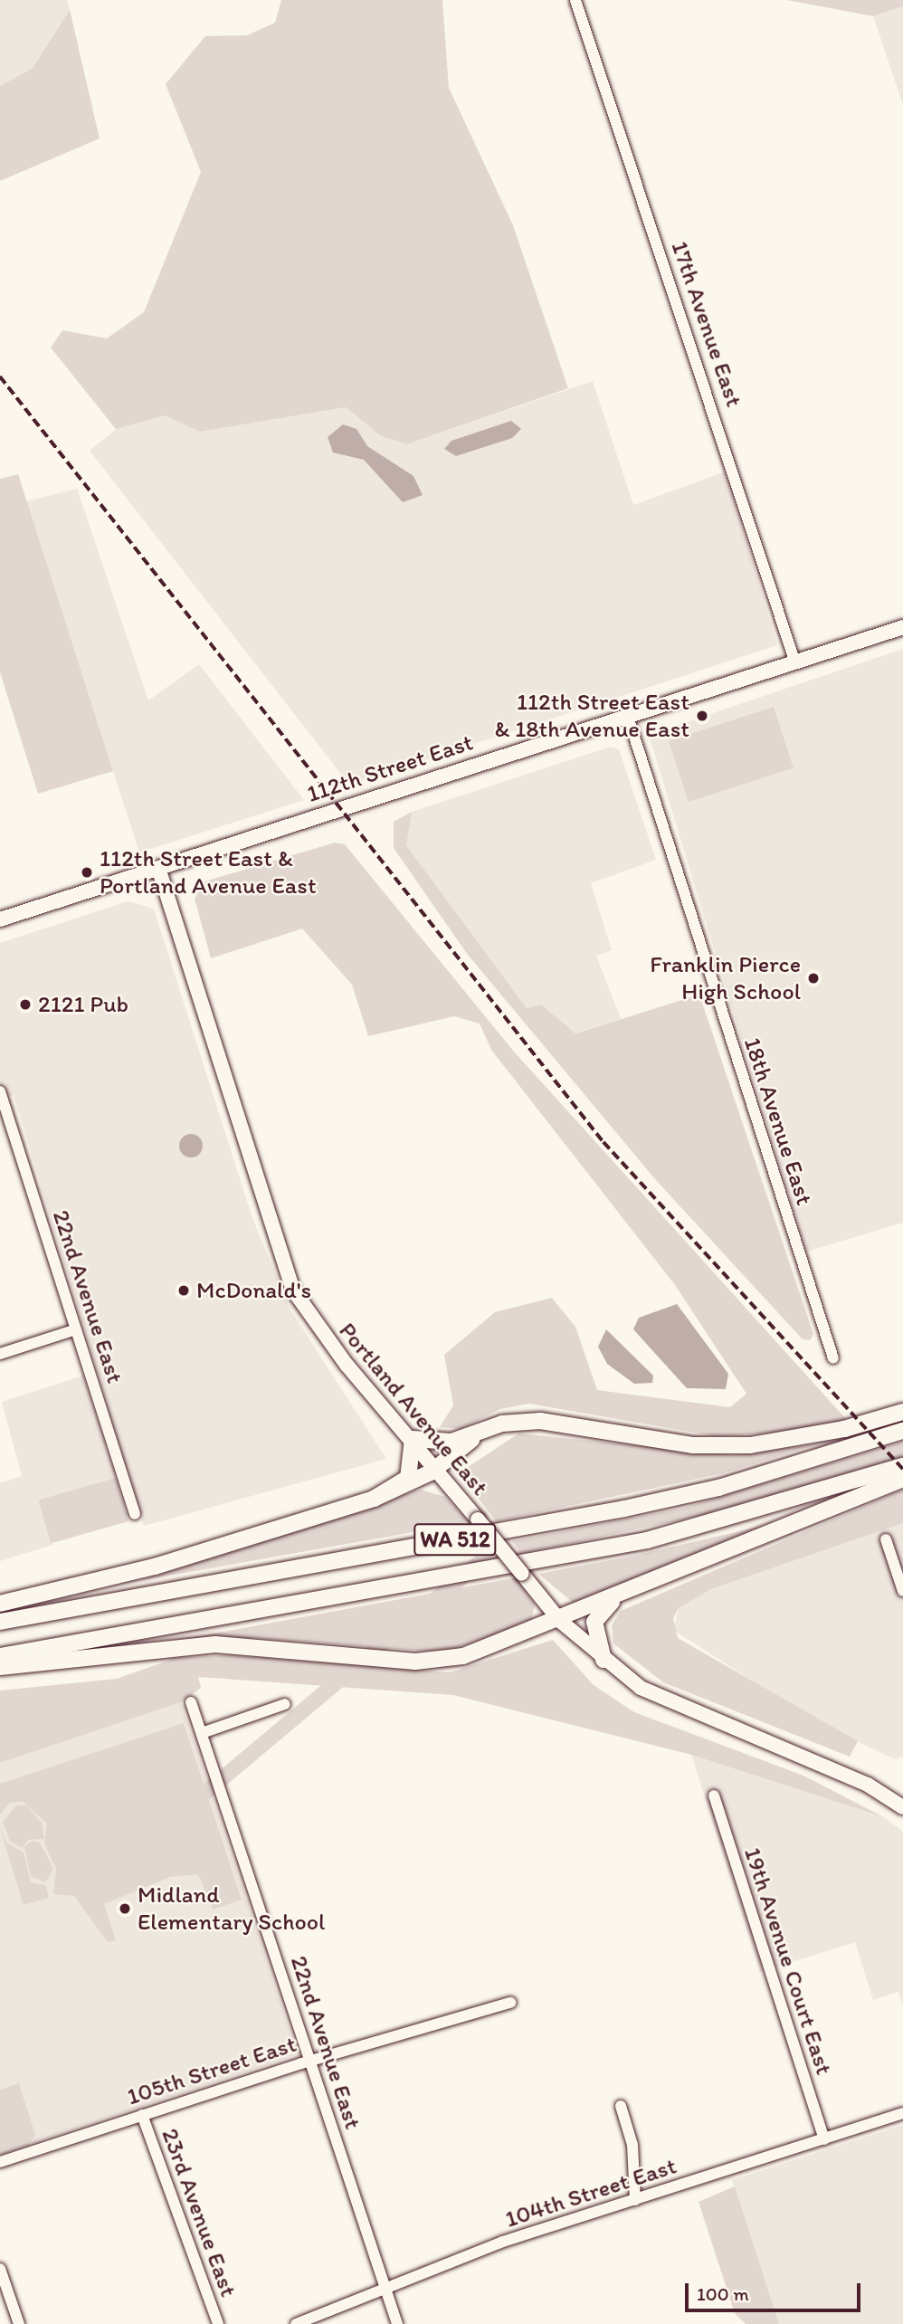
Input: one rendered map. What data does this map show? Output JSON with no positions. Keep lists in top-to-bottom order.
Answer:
{
  "streets": {
    "highway": ["WA 512"],
    "main road": ["112th Street East", "Portland Avenue East"],
    "street": [
      "17th Avenue East",
      "18th Avenue East",
      "22nd Avenue East",
      "19th Avenue Court East",
      "105th Street East",
      "104th Street East",
      "23rd Avenue East"
    ]
  },
  "crossings": [
    ["17th Avenue East", "112th Street East"],
    ["112th Street East", "18th Avenue East"],
    ["112th Street East", "Portland Avenue East"],
    ["22nd Avenue East", "105th Street East"],
    ["22nd Avenue East", "104th Street East"],
    ["19th Avenue Court East", "104th Street East"],
    ["105th Street East", "23rd Avenue East"]
  ],
  "places": [
    "112th Street East & 18th Avenue East",
    "112th Street East & Portland Avenue East",
    "Franklin Pierce High School",
    "2121 Pub",
    "McDonald's",
    "Midland Elementary School"
  ],
  "scale_bar": "100 m"
}
